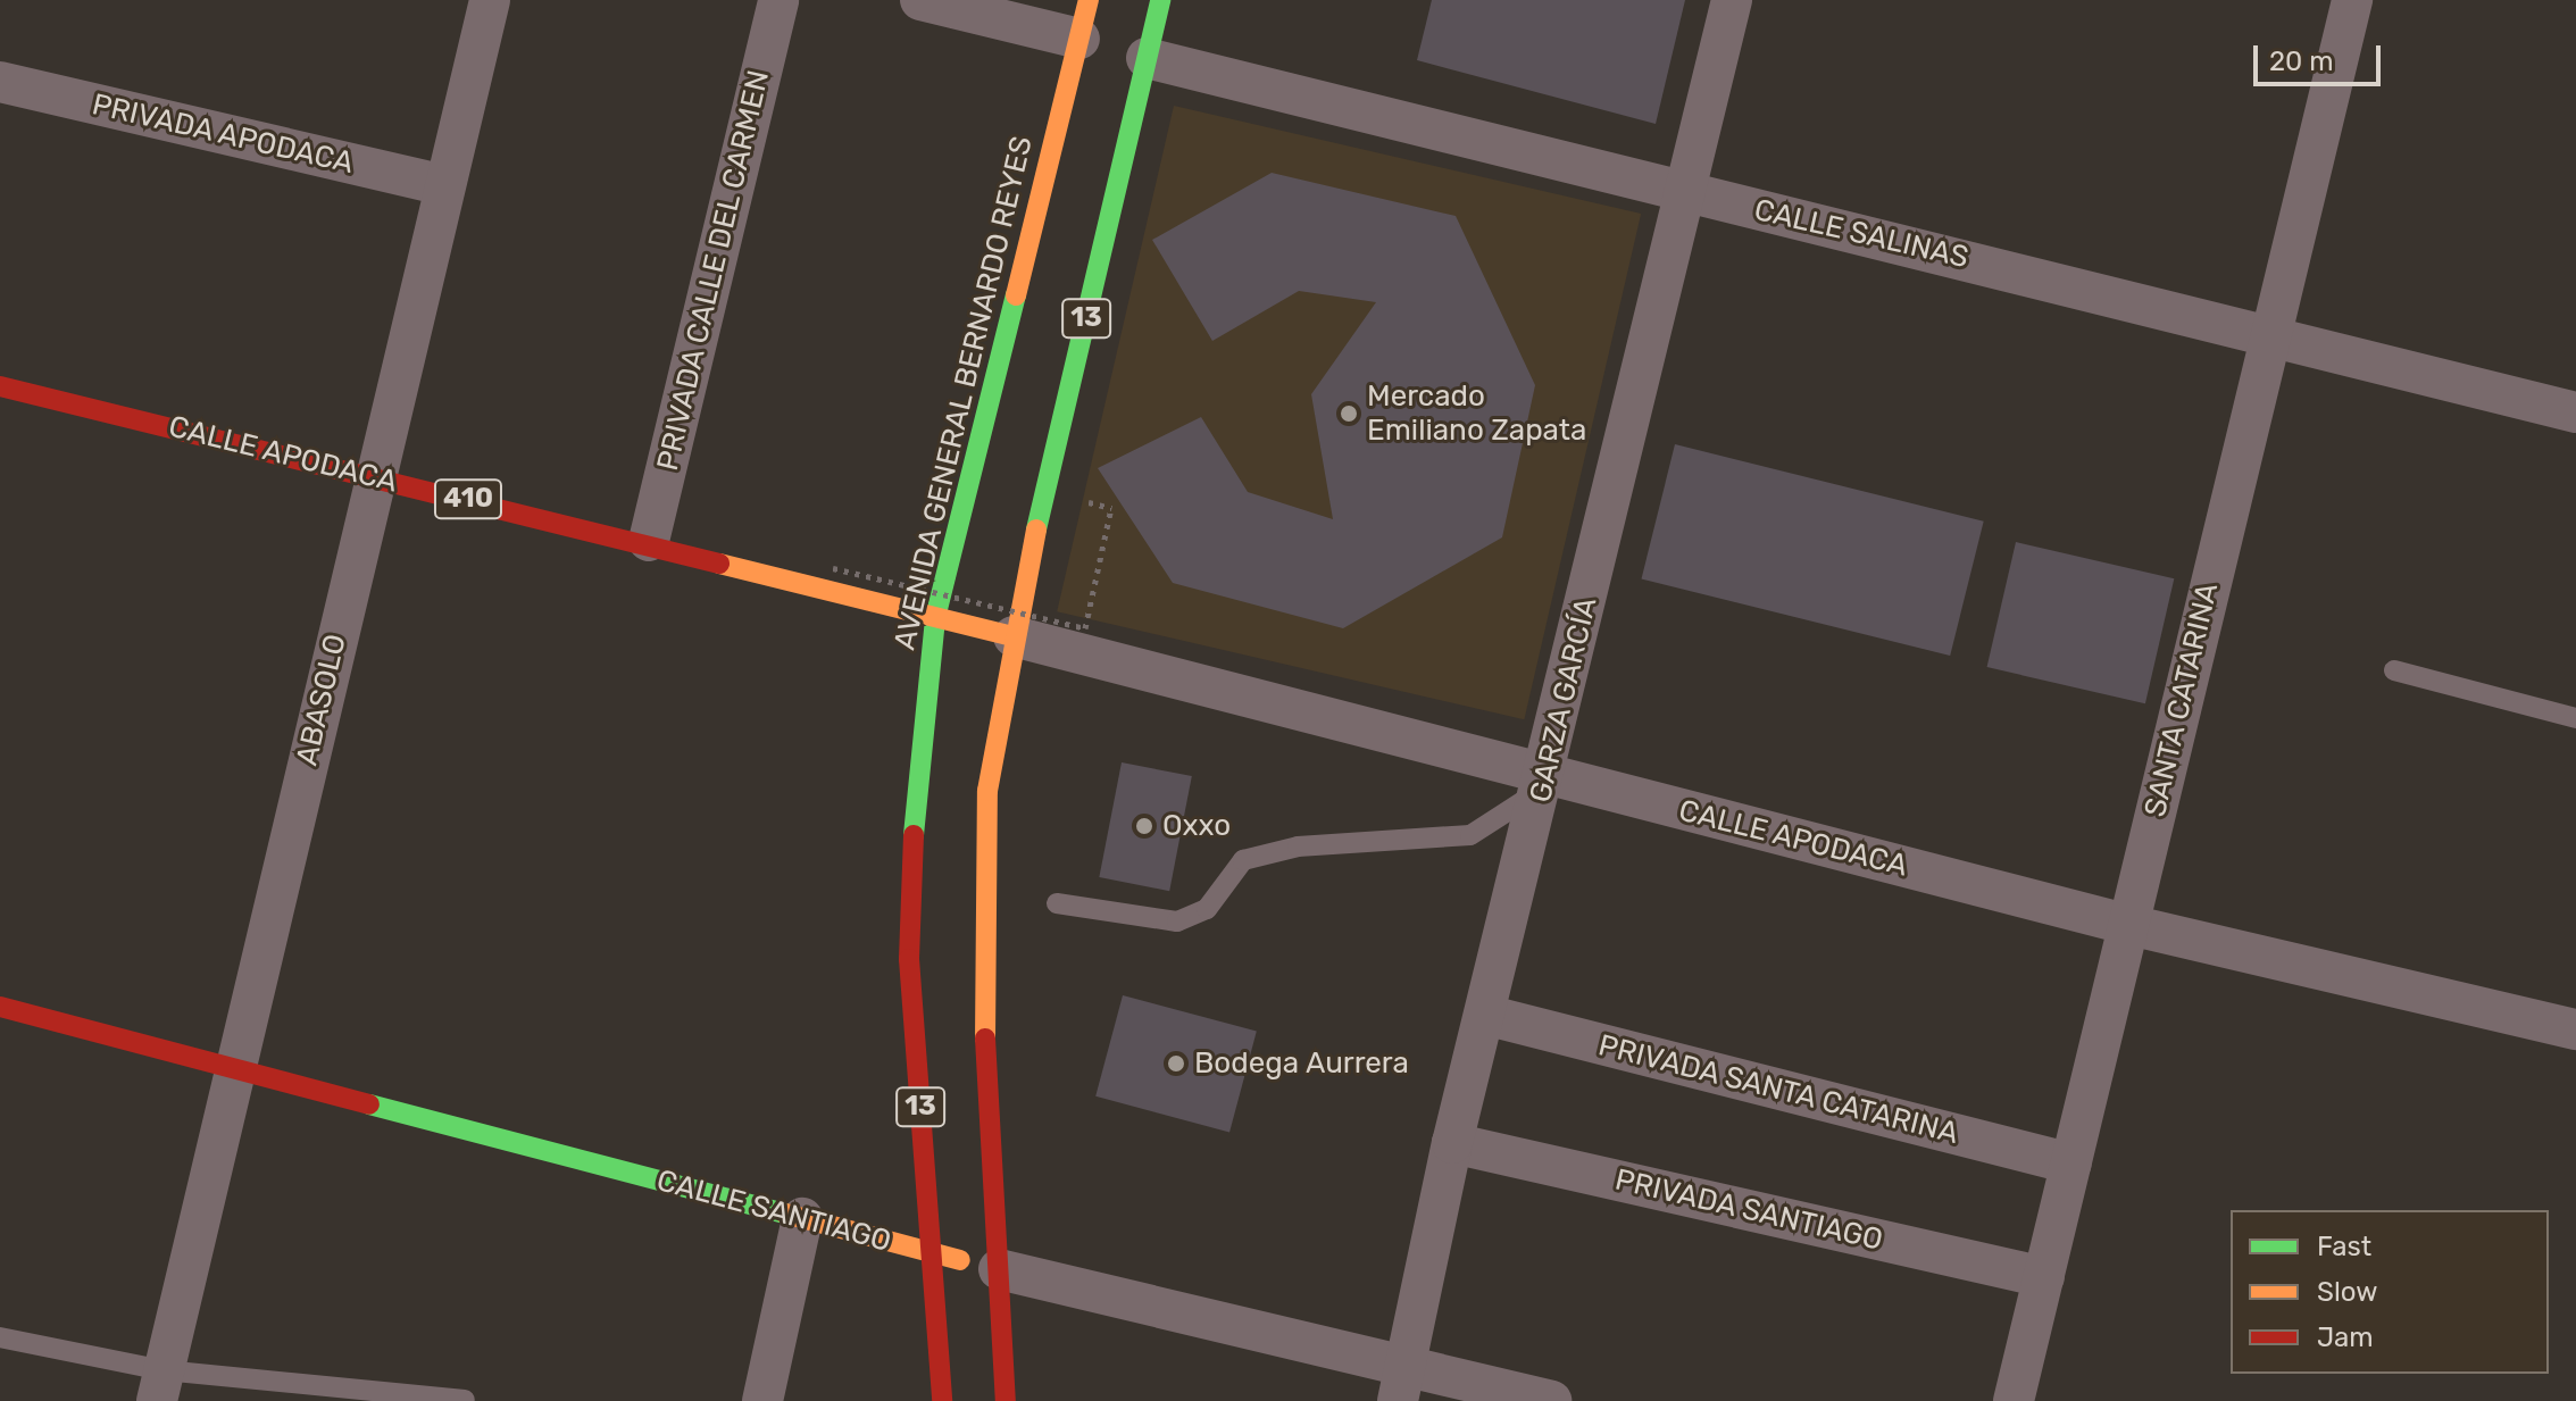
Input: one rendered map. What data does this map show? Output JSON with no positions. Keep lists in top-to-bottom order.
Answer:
{
  "streets": {
    "main road": [
      "13",
      "AVENIDA GENERAL BERNARDO REYES",
      "CALLE APODACA",
      "410",
      "CALLE SANTIAGO"
    ],
    "street": [
      "PRIVADA APODACA",
      "CALLE SALINAS",
      "PRIVADA CALLE DEL CARMEN",
      "ABASOLO",
      "GARZA GARCÍA",
      "SANTA CATARINA",
      "PRIVADA SANTA CATARINA",
      "PRIVADA SANTIAGO"
    ]
  },
  "crossings": [
    ["PRIVADA APODACA", "ABASOLO"],
    ["CALLE SALINAS", "13"],
    ["CALLE SALINAS", "GARZA GARCÍA"],
    ["CALLE SALINAS", "SANTA CATARINA"],
    ["PRIVADA CALLE DEL CARMEN", "CALLE APODACA"],
    ["13", "CALLE APODACA"],
    ["13", "410"],
    ["13", "CALLE SANTIAGO"],
    ["AVENIDA GENERAL BERNARDO REYES", "CALLE APODACA"],
    ["AVENIDA GENERAL BERNARDO REYES", "410"],
    ["AVENIDA GENERAL BERNARDO REYES", "CALLE SANTIAGO"],
    ["CALLE APODACA", "410"],
    ["CALLE APODACA", "ABASOLO"],
    ["CALLE APODACA", "GARZA GARCÍA"],
    ["CALLE APODACA", "SANTA CATARINA"],
    ["ABASOLO", "CALLE SANTIAGO"],
    ["GARZA GARCÍA", "PRIVADA SANTA CATARINA"],
    ["GARZA GARCÍA", "PRIVADA SANTIAGO"],
    ["GARZA GARCÍA", "CALLE SANTIAGO"],
    ["SANTA CATARINA", "PRIVADA SANTA CATARINA"],
    ["SANTA CATARINA", "PRIVADA SANTIAGO"]
  ],
  "places": ["Mercado Emiliano Zapata", "Oxxo", "Bodega Aurrera"],
  "legend": ["Fast", "Slow", "Jam"],
  "scale_bar": "20 m"
}
